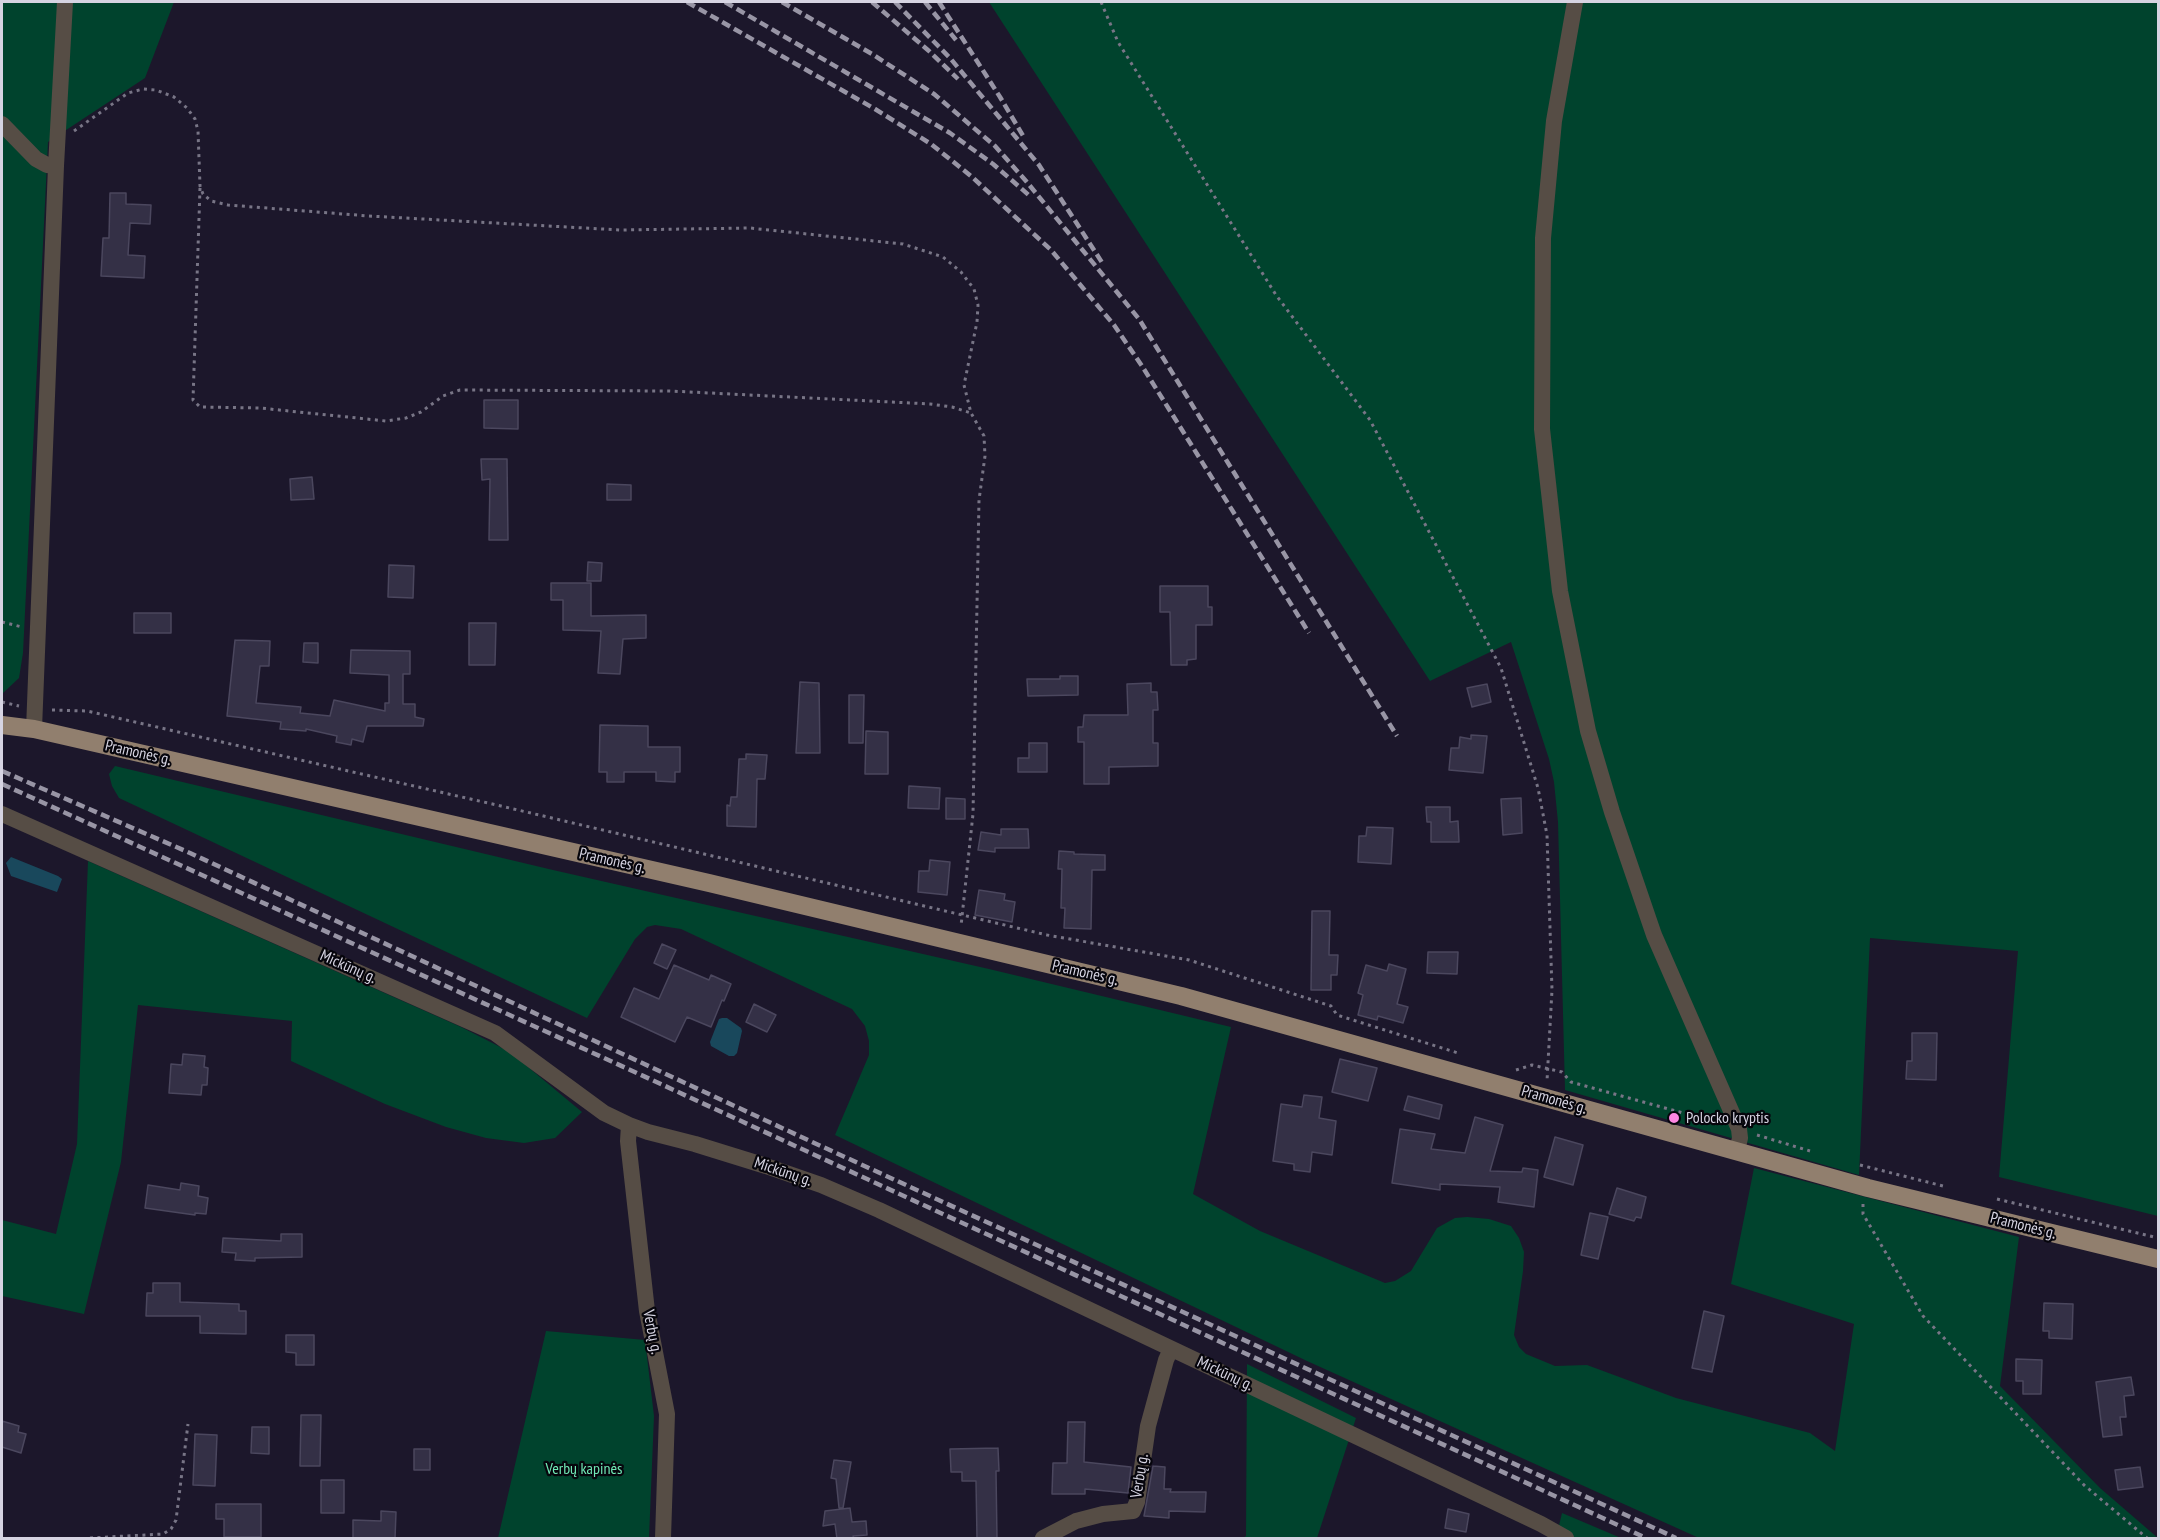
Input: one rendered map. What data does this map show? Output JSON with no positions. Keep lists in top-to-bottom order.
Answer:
{
  "streets": {
    "main road": ["Pramonės g."],
    "street": ["Mickūnų g.", "Verbų g."]
  },
  "crossings": [
    ["Mickūnų g.", "Verbų g."]
  ],
  "parks": ["Verbų kapinės"],
  "places": ["Polocko kryptis"]
}
